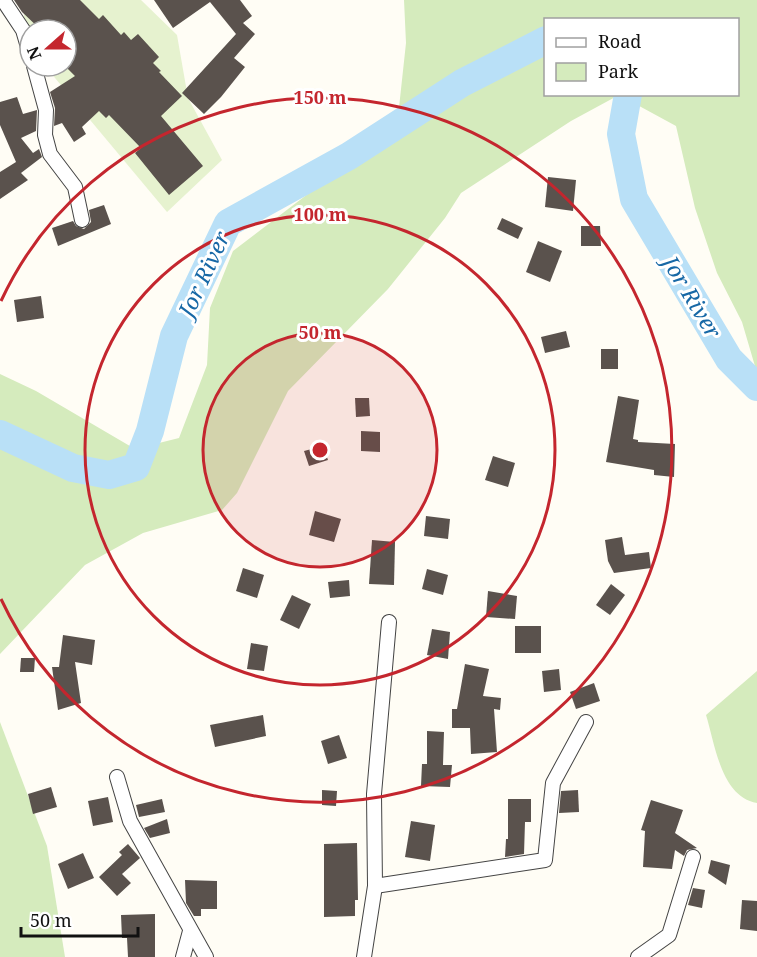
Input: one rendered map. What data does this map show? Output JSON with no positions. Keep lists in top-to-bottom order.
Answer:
{
  "water": ["Jor River"],
  "legend": ["Road", "Park"],
  "scale_bar": "50 m",
  "north": "left",
  "rings": ["150 m", "100 m", "50 m"]
}
